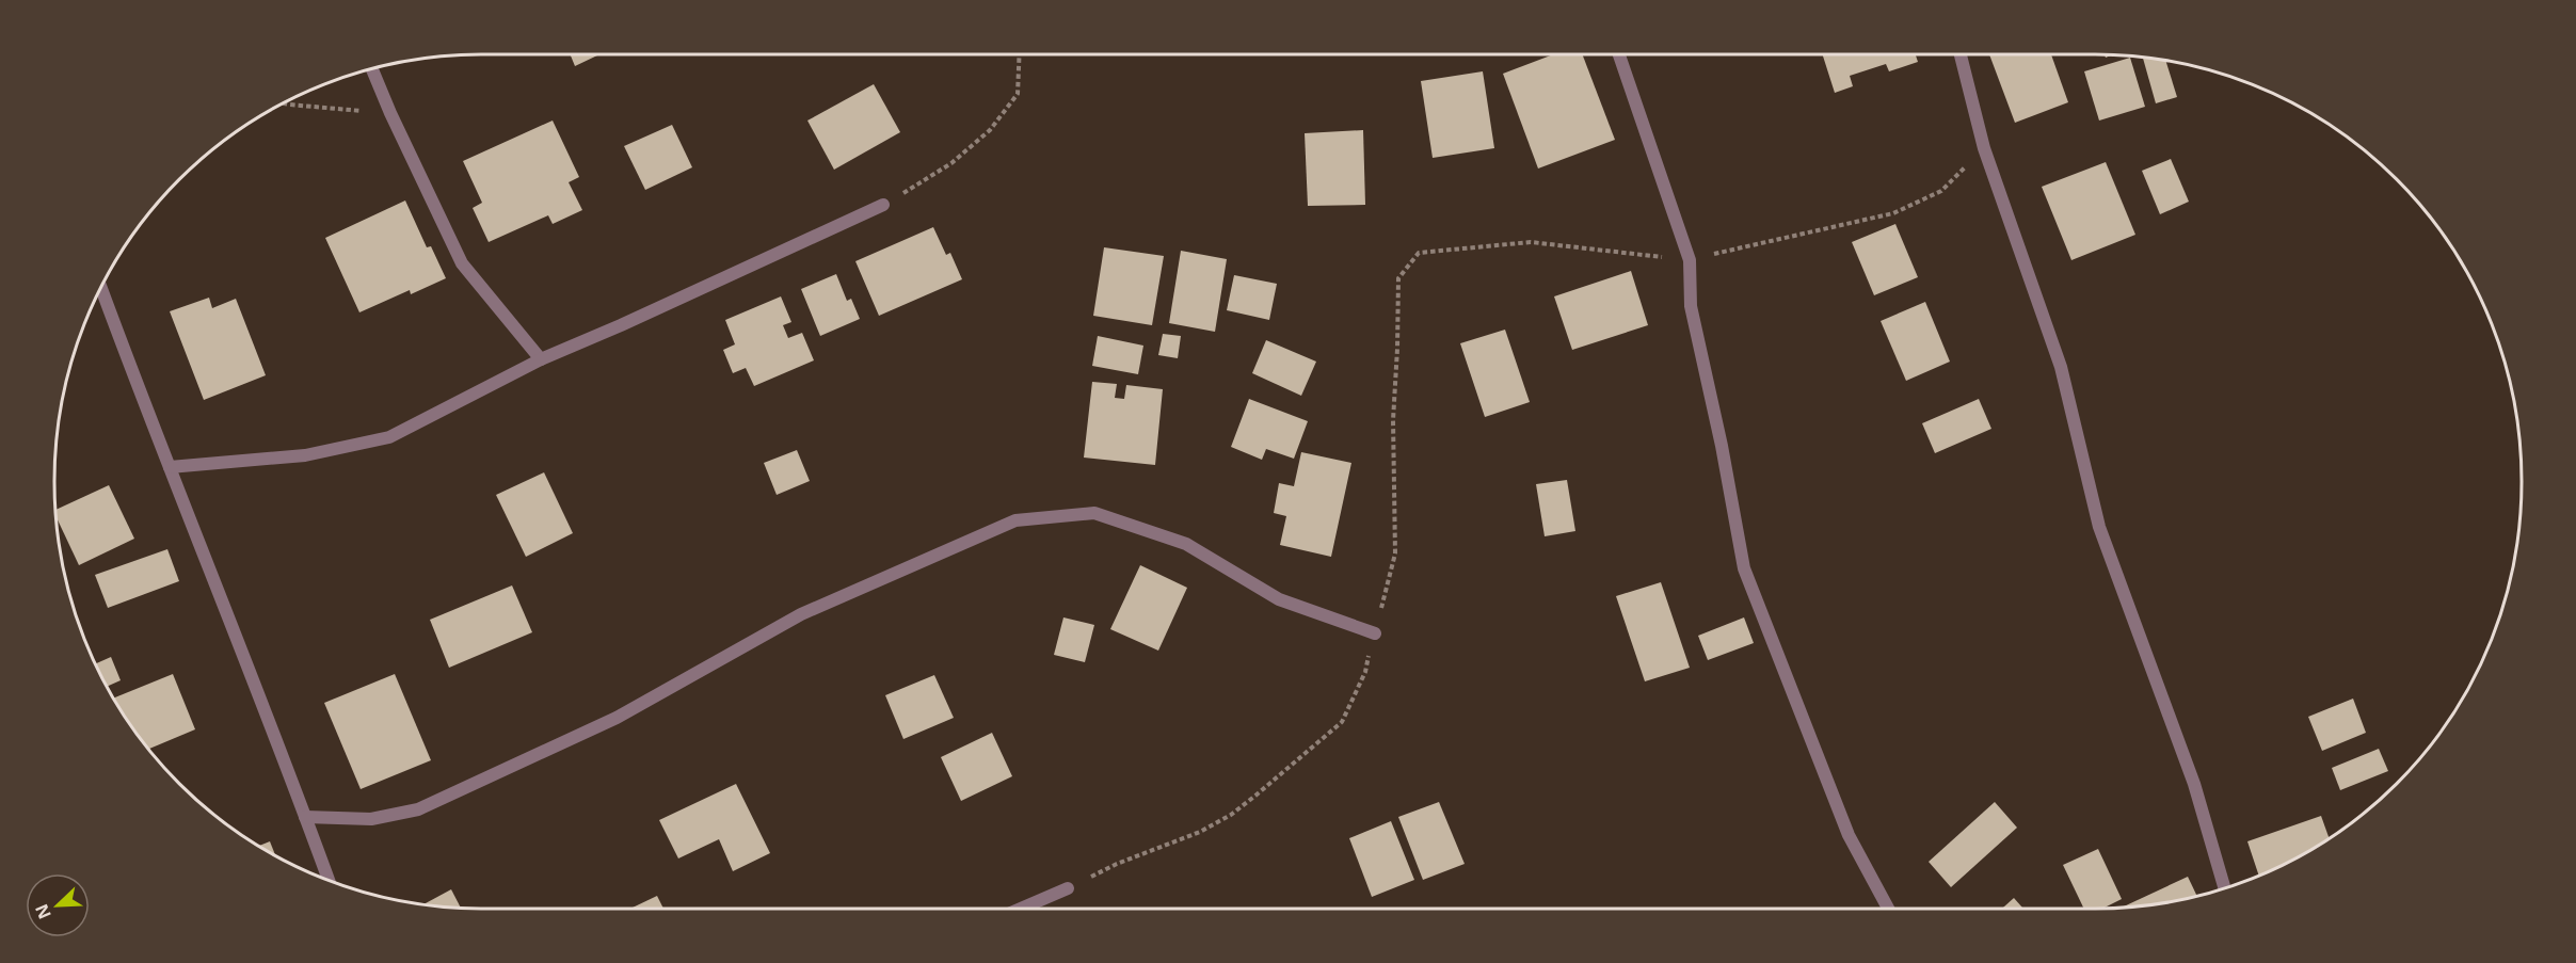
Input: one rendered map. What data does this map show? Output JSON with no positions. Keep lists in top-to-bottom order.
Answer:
{
  "north": "bottom left"
}
